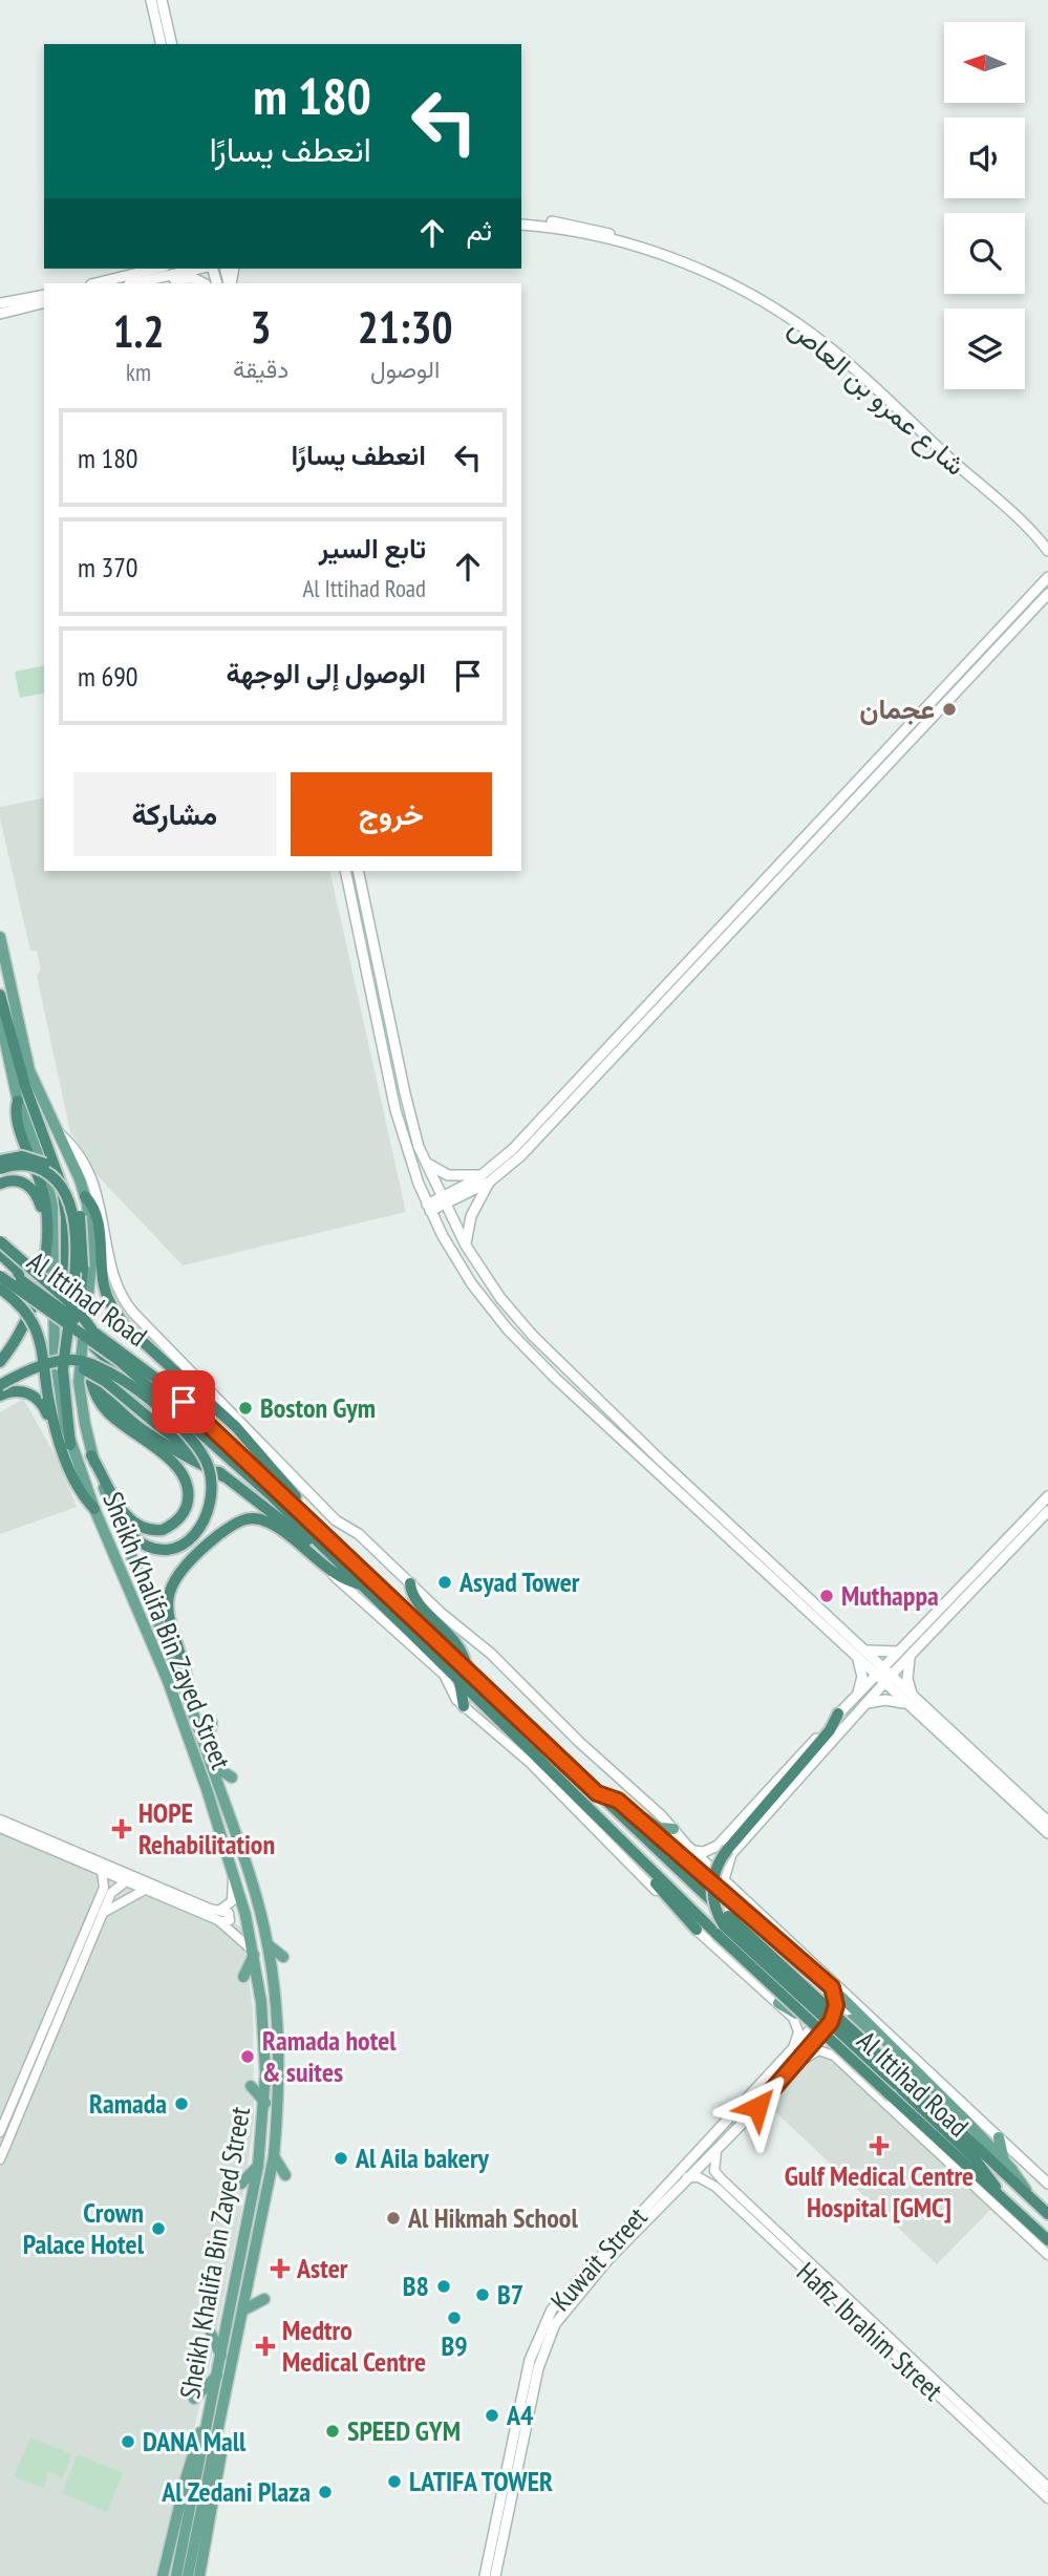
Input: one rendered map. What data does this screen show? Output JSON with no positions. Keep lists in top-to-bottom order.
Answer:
{
  "streets": {
    "highway": ["Al Ittihad Road"],
    "main road": ["شارع عمرو بن العاص", "Sheikh Khalifa Bin Zayed Street", "Kuwait Street"],
    "street": ["Hafiz Ibrahim Street"]
  },
  "crossings": [
    ["Al Ittihad Road", "Sheikh Khalifa Bin Zayed Street"]
  ],
  "places": {
    "other": [
      "عجمان",
      "Boston Gym",
      "Asyad Tower",
      "Muthappa",
      "Ramada hotel & suites",
      "Ramada",
      "Al Aila bakery",
      "Al Hikmah School",
      "Crown Palace Hotel",
      "B8",
      "B7",
      "B9",
      "A4",
      "SPEED GYM",
      "DANA Mall",
      "LATIFA TOWER",
      "Al Zedani Plaza"
    ],
    "health": [
      "HOPE Rehabilitation",
      "Gulf Medical Centre Hospital [GMC]",
      "Aster",
      "Medtro Medical Centre"
    ]
  },
  "north": "left",
  "page": {
    "turn": ["180 m", "انعطف يسارًا"],
    "then": "ثم",
    "eta": [
      "21:30",
      "الوصول",
      "3",
      "دقيقة",
      "1.2",
      "km"
    ],
    "list": [
      {
        "name": "انعطف يسارًا",
        "value": "180 m"
      },
      {
        "name": "تابع السير",
        "note": "Al Ittihad Road",
        "value": "370 m"
      },
      {
        "name": "الوصول إلى الوجهة",
        "value": "690 m"
      }
    ],
    "buttons": ["خروج", "مشاركة"]
  }
}
